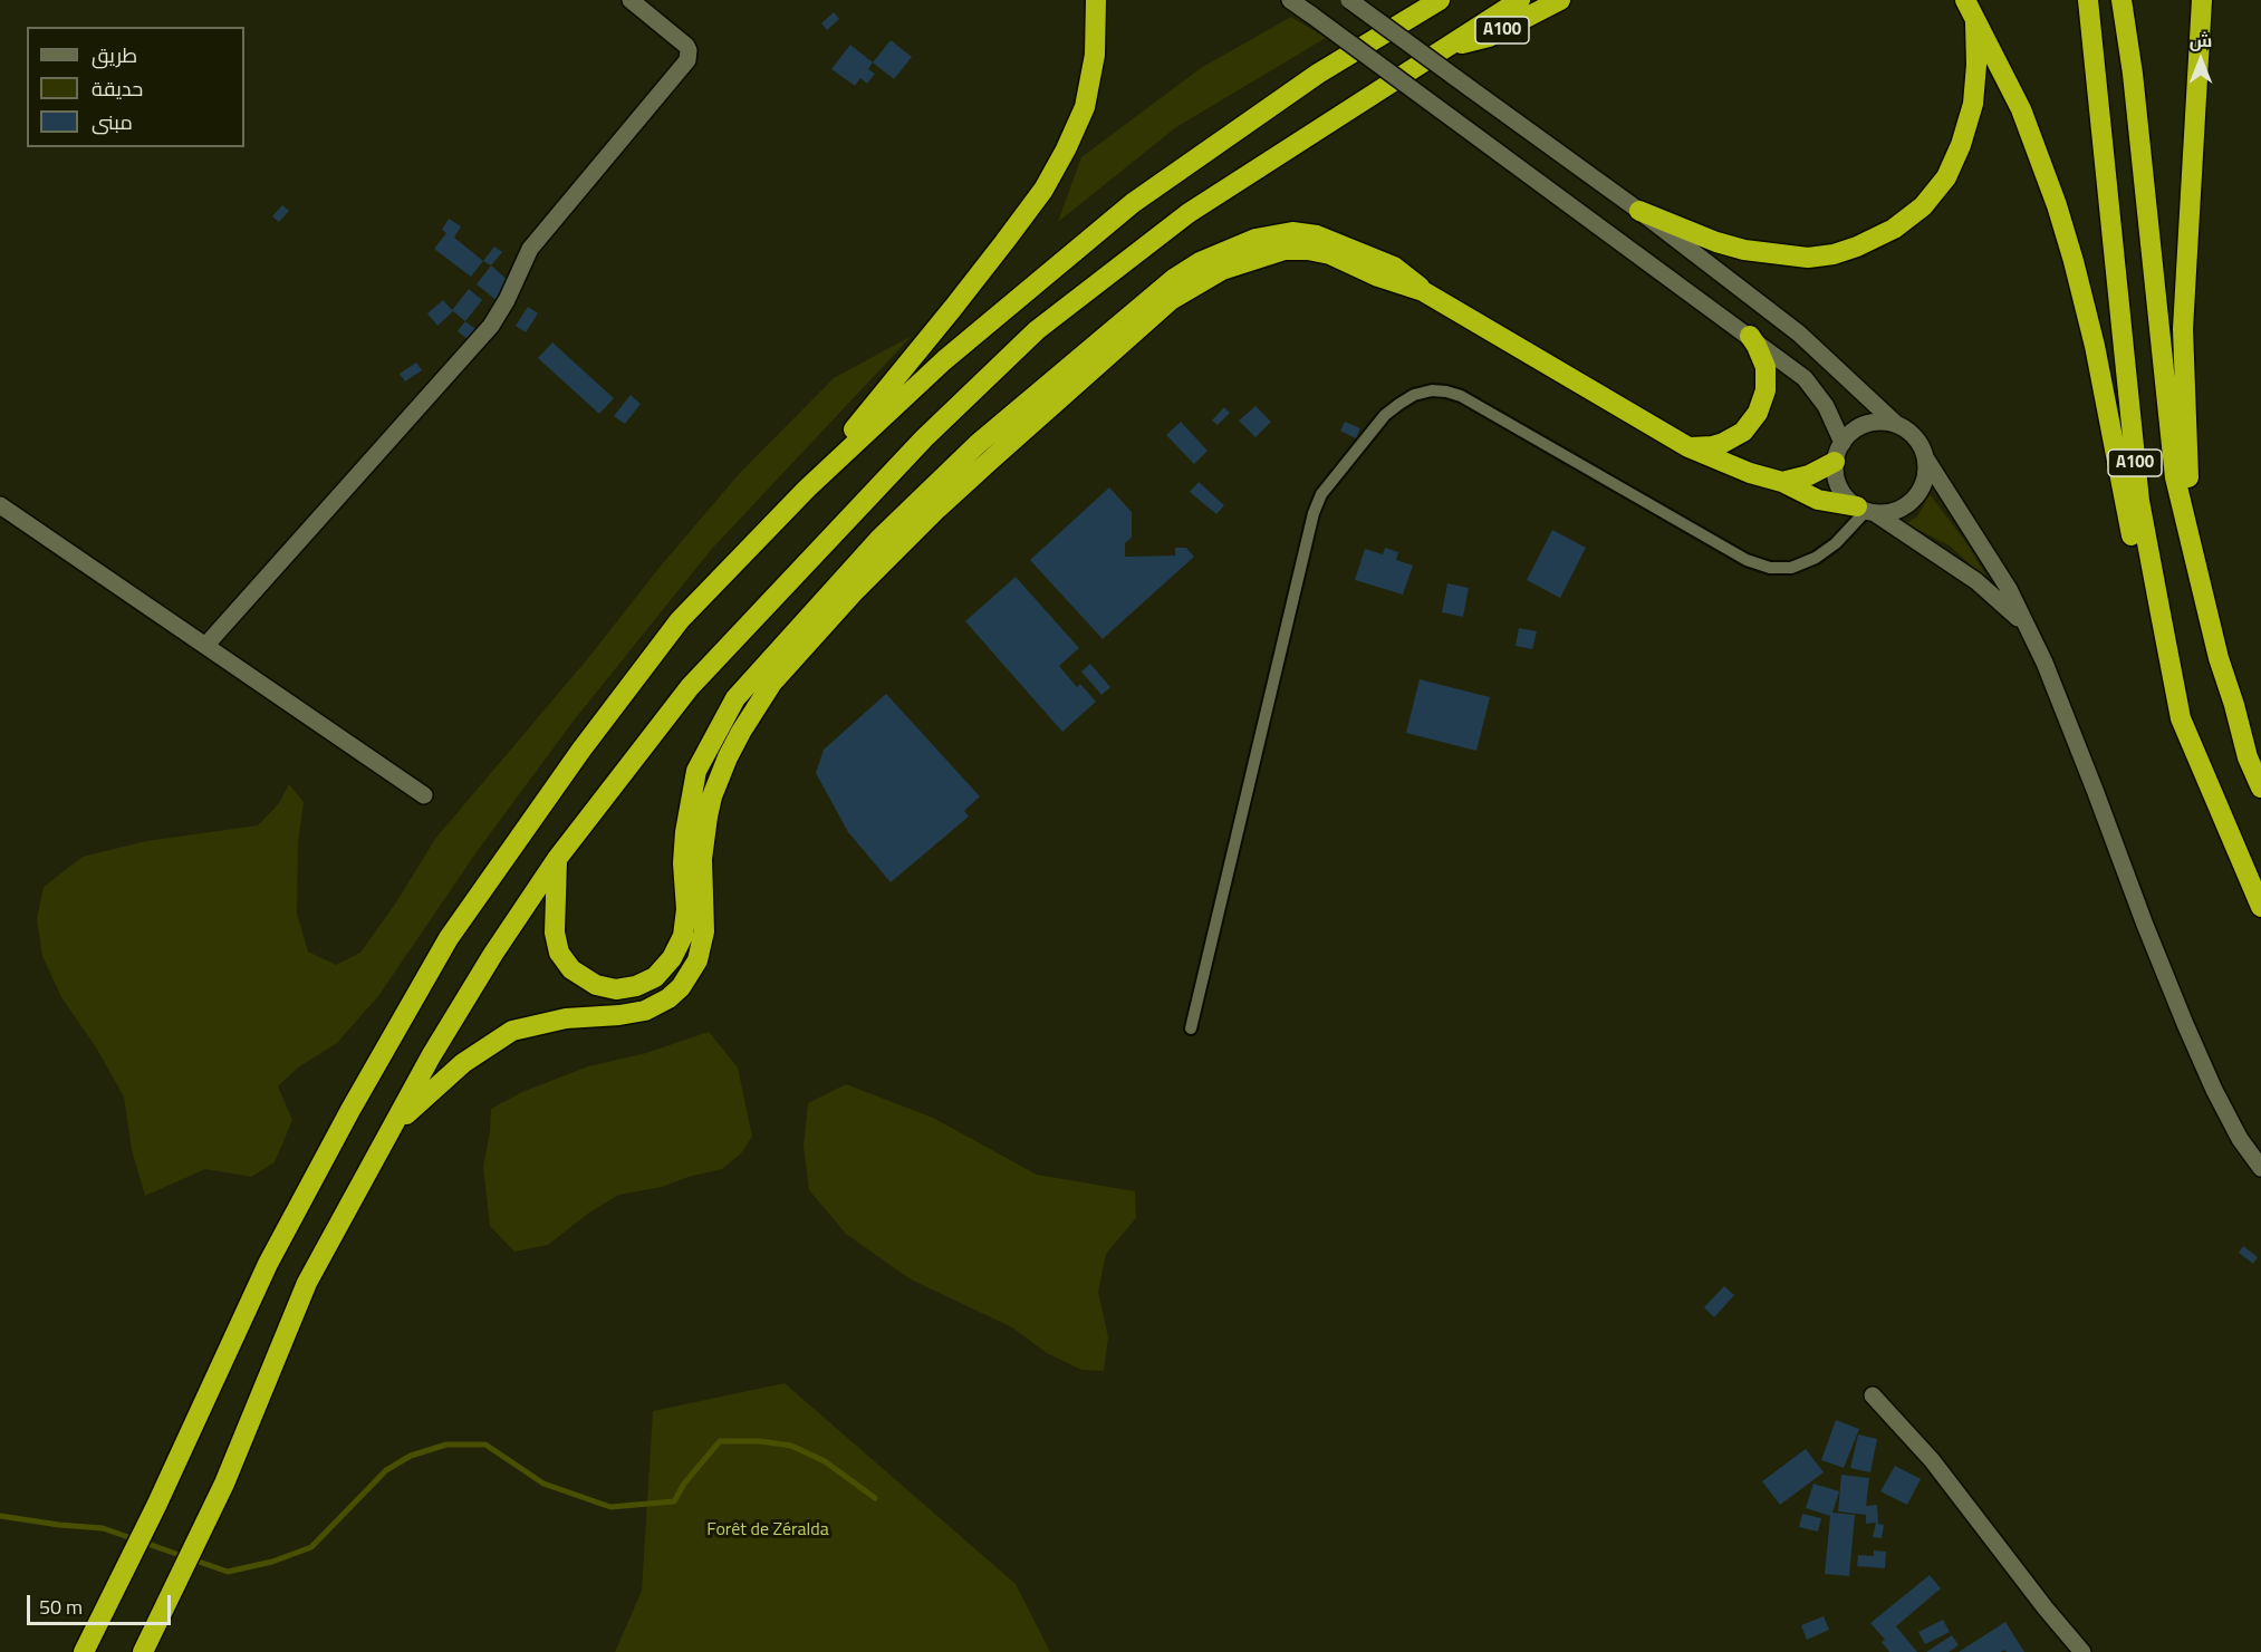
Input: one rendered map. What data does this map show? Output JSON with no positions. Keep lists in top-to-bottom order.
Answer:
{
  "streets": {
    "highway": ["A100"]
  },
  "parks": ["Forêt de Zéralda"],
  "legend": ["طريق", "حديقة", "مبنى"],
  "scale_bar": "50 m",
  "north": "top"
}
